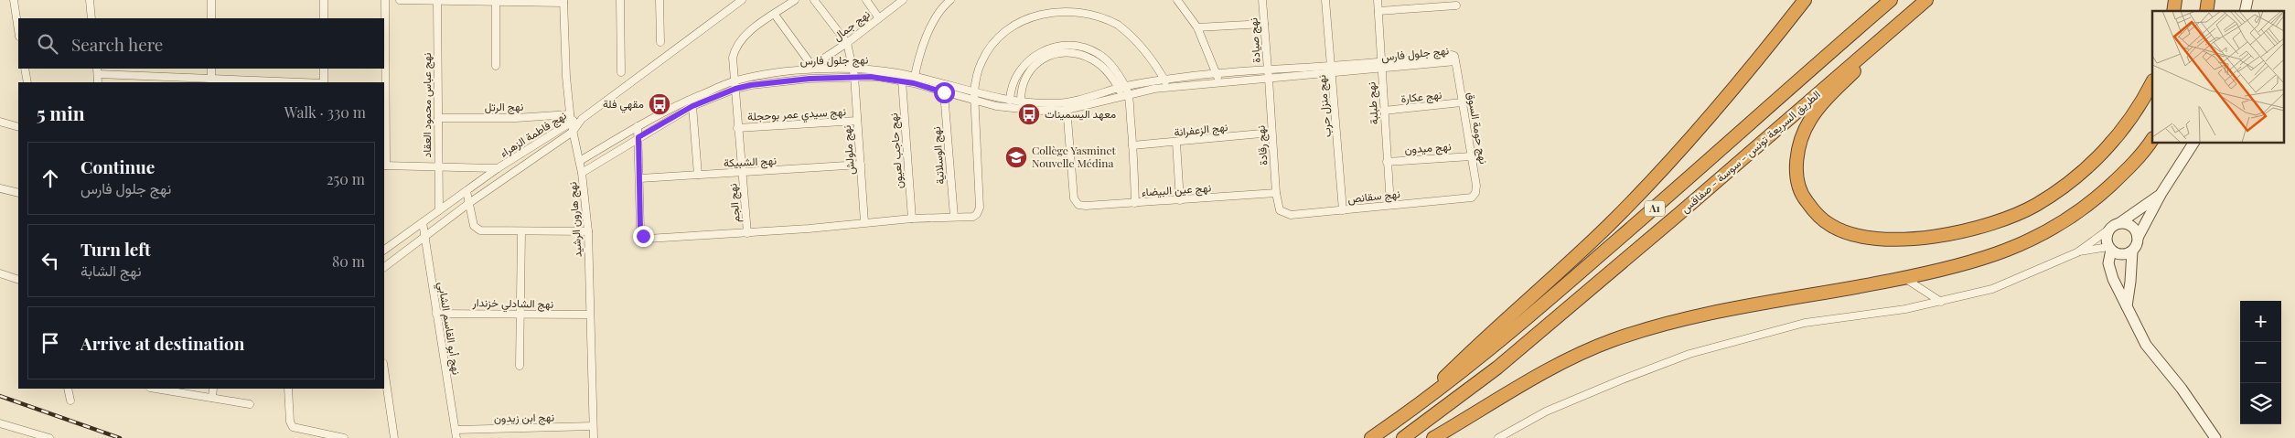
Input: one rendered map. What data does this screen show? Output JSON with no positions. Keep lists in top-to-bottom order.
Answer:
{
  "streets": {
    "highway": ["الطريق السريعة تونس - سوسة - صفاقس", "A1"],
    "street": [
      "نهج جمال",
      "نهج صيادة",
      "نهج جلول فارس",
      "نهج عكارة",
      "نهج طبلبة",
      "نهج عباس محمود العقاد",
      "نهج منزل حرب",
      "نهج الرتل",
      "نهج سيدي عمر بوحجلة",
      "نهج حومة السوق",
      "نهج الزعفرانة",
      "نهج فاطمة الزهراء",
      "نهج رقادة",
      "نهج ميدون",
      "نهج ملولش",
      "نهج حاجب لعيون",
      "نهج الوسلاتية",
      "نهج الشبيكة",
      "نهج عين البيضاء",
      "نهج سقانص",
      "نهج الجم",
      "نهج هارون الرشيد",
      "نهج الشادلي خزندار",
      "نهج أبو القاسم الشابي",
      "نهج ابن زيدون"
    ]
  },
  "crossings": [
    ["نهج جمال", "نهج جلول فارس"],
    ["نهج جمال", "نهج ملولش"],
    ["نهج صيادة", "نهج جلول فارس"],
    ["نهج صيادة", "نهج رقادة"],
    ["نهج جلول فارس", "نهج طبلبة"],
    ["نهج جلول فارس", "نهج منزل حرب"],
    ["نهج جلول فارس", "نهج حومة السوق"],
    ["نهج جلول فارس", "نهج رقادة"],
    ["نهج جلول فارس", "نهج ملولش"],
    ["نهج جلول فارس", "نهج حاجب لعيون"],
    ["نهج جلول فارس", "نهج الوسلاتية"],
    ["نهج جلول فارس", "نهج عين البيضاء"],
    ["نهج جلول فارس", "نهج الجم"],
    ["نهج جلول فارس", "نهج هارون الرشيد"],
    ["نهج عكارة", "نهج طبلبة"],
    ["نهج عكارة", "نهج حومة السوق"],
    ["نهج طبلبة", "نهج ميدون"],
    ["نهج طبلبة", "نهج سقانص"],
    ["نهج عباس محمود العقاد", "نهج الرتل"],
    ["نهج عباس محمود العقاد", "نهج فاطمة الزهراء"],
    ["نهج منزل حرب", "نهج سقانص"],
    ["نهج الرتل", "نهج فاطمة الزهراء"],
    ["نهج الرتل", "نهج هارون الرشيد"],
    ["نهج سيدي عمر بوحجلة", "نهج ملولش"],
    ["نهج سيدي عمر بوحجلة", "نهج الجم"],
    ["نهج حومة السوق", "نهج ميدون"],
    ["نهج حومة السوق", "نهج سقانص"],
    ["نهج الزعفرانة", "نهج رقادة"],
    ["نهج فاطمة الزهراء", "نهج هارون الرشيد"],
    ["نهج فاطمة الزهراء", "نهج أبو القاسم الشابي"],
    ["نهج رقادة", "نهج عين البيضاء"],
    ["نهج رقادة", "نهج سقانص"],
    ["نهج ملولش", "نهج الشبيكة"],
    ["نهج الشبيكة", "نهج الجم"],
    ["نهج هارون الرشيد", "نهج الشادلي خزندار"],
    ["نهج هارون الرشيد", "نهج ابن زيدون"],
    ["نهج الشادلي خزندار", "نهج أبو القاسم الشابي"],
    ["نهج أبو القاسم الشابي", "نهج ابن زيدون"]
  ],
  "places": {
    "bus stop": ["مقهي فلة", "معهد اليسمينات"],
    "school or university": ["Collège Yasminet Nouvelle Médina"]
  },
  "page": {
    "search": "Search here",
    "heading": ["5 min", "Walk · 330 m"],
    "list": [
      ["Continue", "نهج جلول فارس", "250 m"],
      ["Turn left", "نهج الشابة", "80 m"],
      "Arrive at destination"
    ],
    "map_buttons": ["+", "−"]
  }
}
